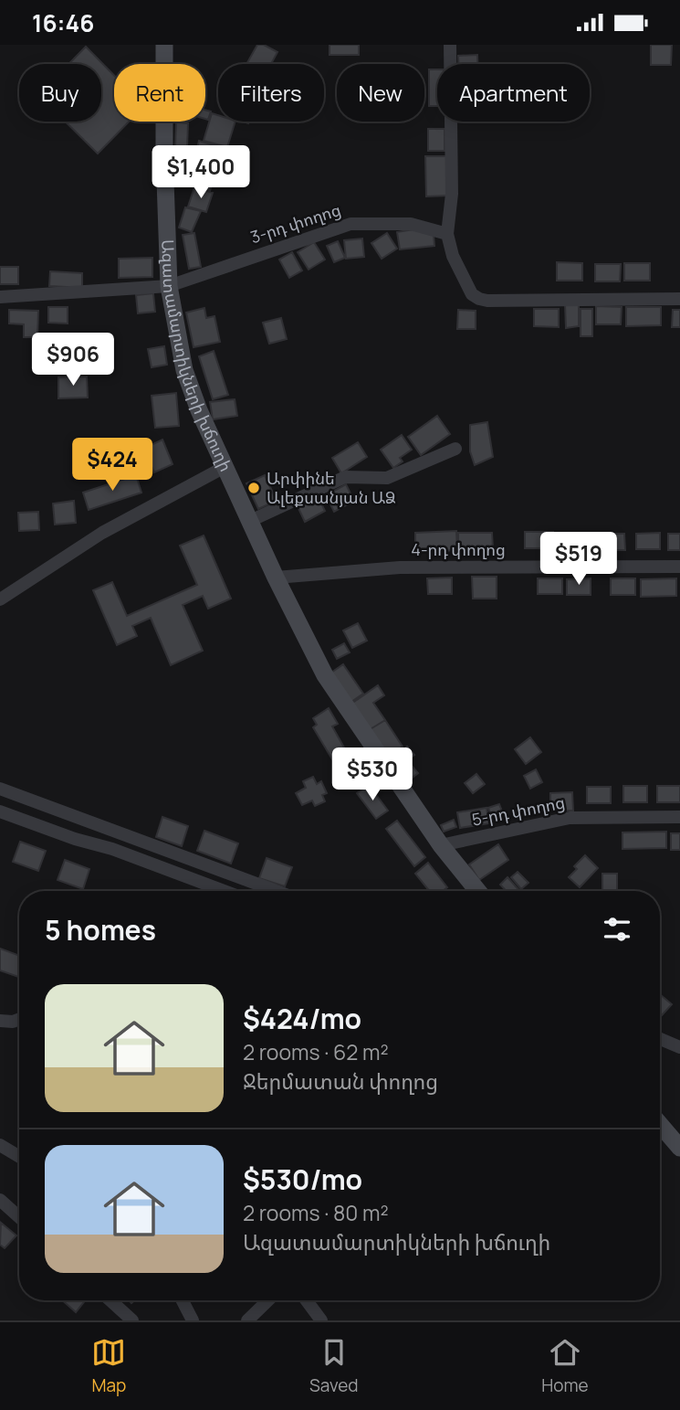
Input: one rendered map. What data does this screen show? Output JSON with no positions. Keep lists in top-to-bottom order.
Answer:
{
  "streets": {
    "main road": ["Ազատամարտիկների խճուղի"],
    "street": ["3-րդ փողոց", "4-րդ փողոց", "5-րդ փողոց"]
  },
  "crossings": [
    ["3-րդ փողոց", "Ազատամարտիկների խճուղի"],
    ["Ազատամարտիկների խճուղի", "4-րդ փողոց"],
    ["Ազատամարտիկների խճուղի", "5-րդ փողոց"]
  ],
  "places": ["Արփինե Ալեքսանյան ԱՁ"],
  "page": {
    "status": "16:46",
    "chip": [
      "Buy",
      "Rent",
      "Filters",
      "New",
      "Apartment"
    ],
    "price": [
      "$1,400",
      "$906",
      "$424",
      "$519",
      "$530"
    ],
    "heading": "5 homes",
    "list": [
      {
        "name": "$424/mo",
        "note": "2 rooms · 62 m² · Ջերմատան փողոց"
      },
      {
        "name": "$530/mo",
        "note": "2 rooms · 80 m² · Ազատամարտիկների խճուղի"
      }
    ],
    "tabs": ["Map", "Saved", "Home"]
  }
}
